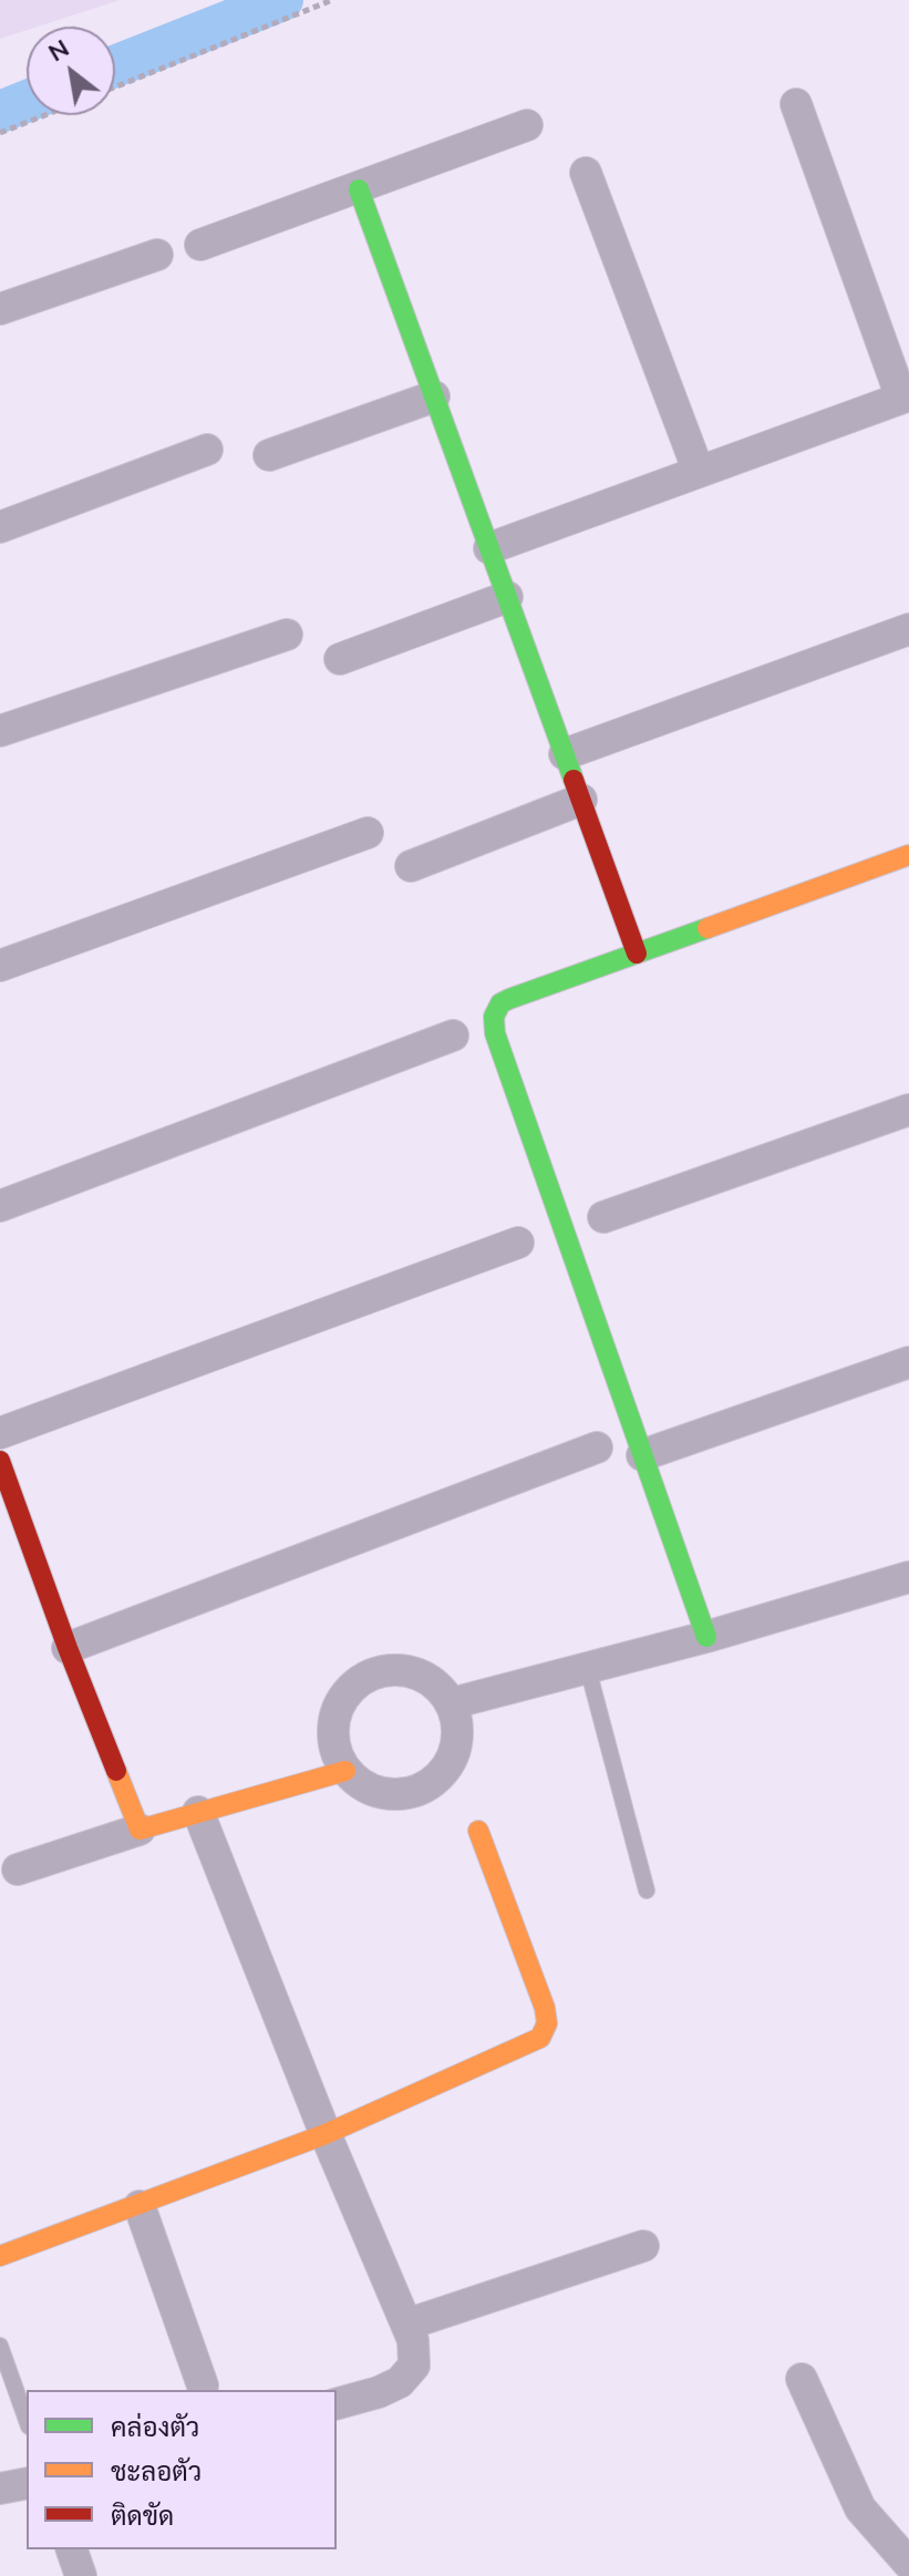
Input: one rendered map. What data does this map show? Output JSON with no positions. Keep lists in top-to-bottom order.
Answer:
{
  "legend": ["คล่องตัว", "ชะลอตัว", "ติดขัด"],
  "north": "top left"
}
